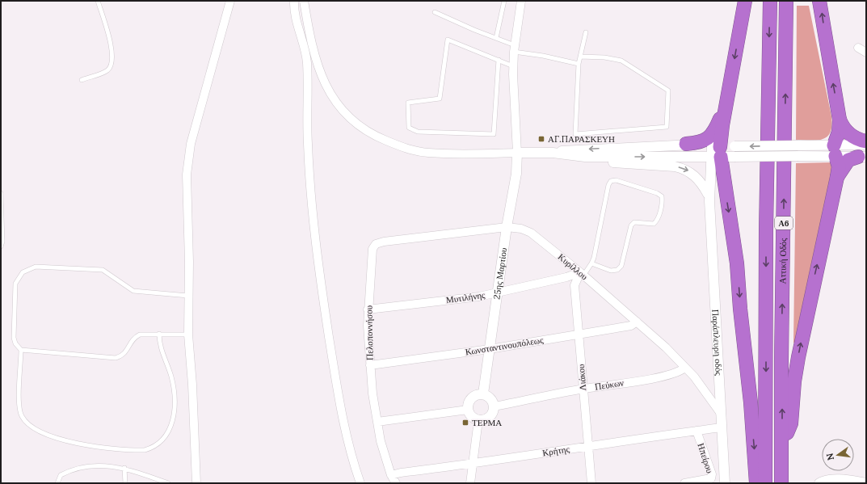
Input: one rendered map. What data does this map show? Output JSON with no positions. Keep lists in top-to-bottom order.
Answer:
{
  "streets": {
    "highway": ["Α6", "Αττική Οδός"],
    "street": [
      "Κυρίλλου",
      "25ης Μαρτίου",
      "Μυτιλήνης",
      "Πελοποννήσου",
      "Παράπλευρη οδός",
      "Κωνσταντινουπόλεως",
      "Λιάκου",
      "Πεύκων",
      "Κρήτης",
      "Ηπείρου"
    ]
  },
  "crossings": [
    ["Κυρίλλου", "25ης Μαρτίου"],
    ["Κυρίλλου", "Μυτιλήνης"],
    ["Κυρίλλου", "Πελοποννήσου"],
    ["Κυρίλλου", "Παράπλευρη οδός"],
    ["Κυρίλλου", "Κωνσταντινουπόλεως"],
    ["Κυρίλλου", "Λιάκου"],
    ["Κυρίλλου", "Πεύκων"],
    ["25ης Μαρτίου", "Μυτιλήνης"],
    ["25ης Μαρτίου", "Κωνσταντινουπόλεως"],
    ["25ης Μαρτίου", "Πεύκων"],
    ["Μυτιλήνης", "Πελοποννήσου"],
    ["Μυτιλήνης", "Λιάκου"],
    ["Πελοποννήσου", "Κωνσταντινουπόλεως"],
    ["Πελοποννήσου", "Κρήτης"],
    ["Παράπλευρη οδός", "Κρήτης"],
    ["Κωνσταντινουπόλεως", "Λιάκου"],
    ["Λιάκου", "Πεύκων"],
    ["Λιάκου", "Κρήτης"],
    ["Κρήτης", "Ηπείρου"]
  ],
  "places": {
    "transit": ["ΑΓ.ΠΑΡΑΣΚΕΥΗ", "ΤΕΡΜΑ"]
  },
  "north": "left"
}
